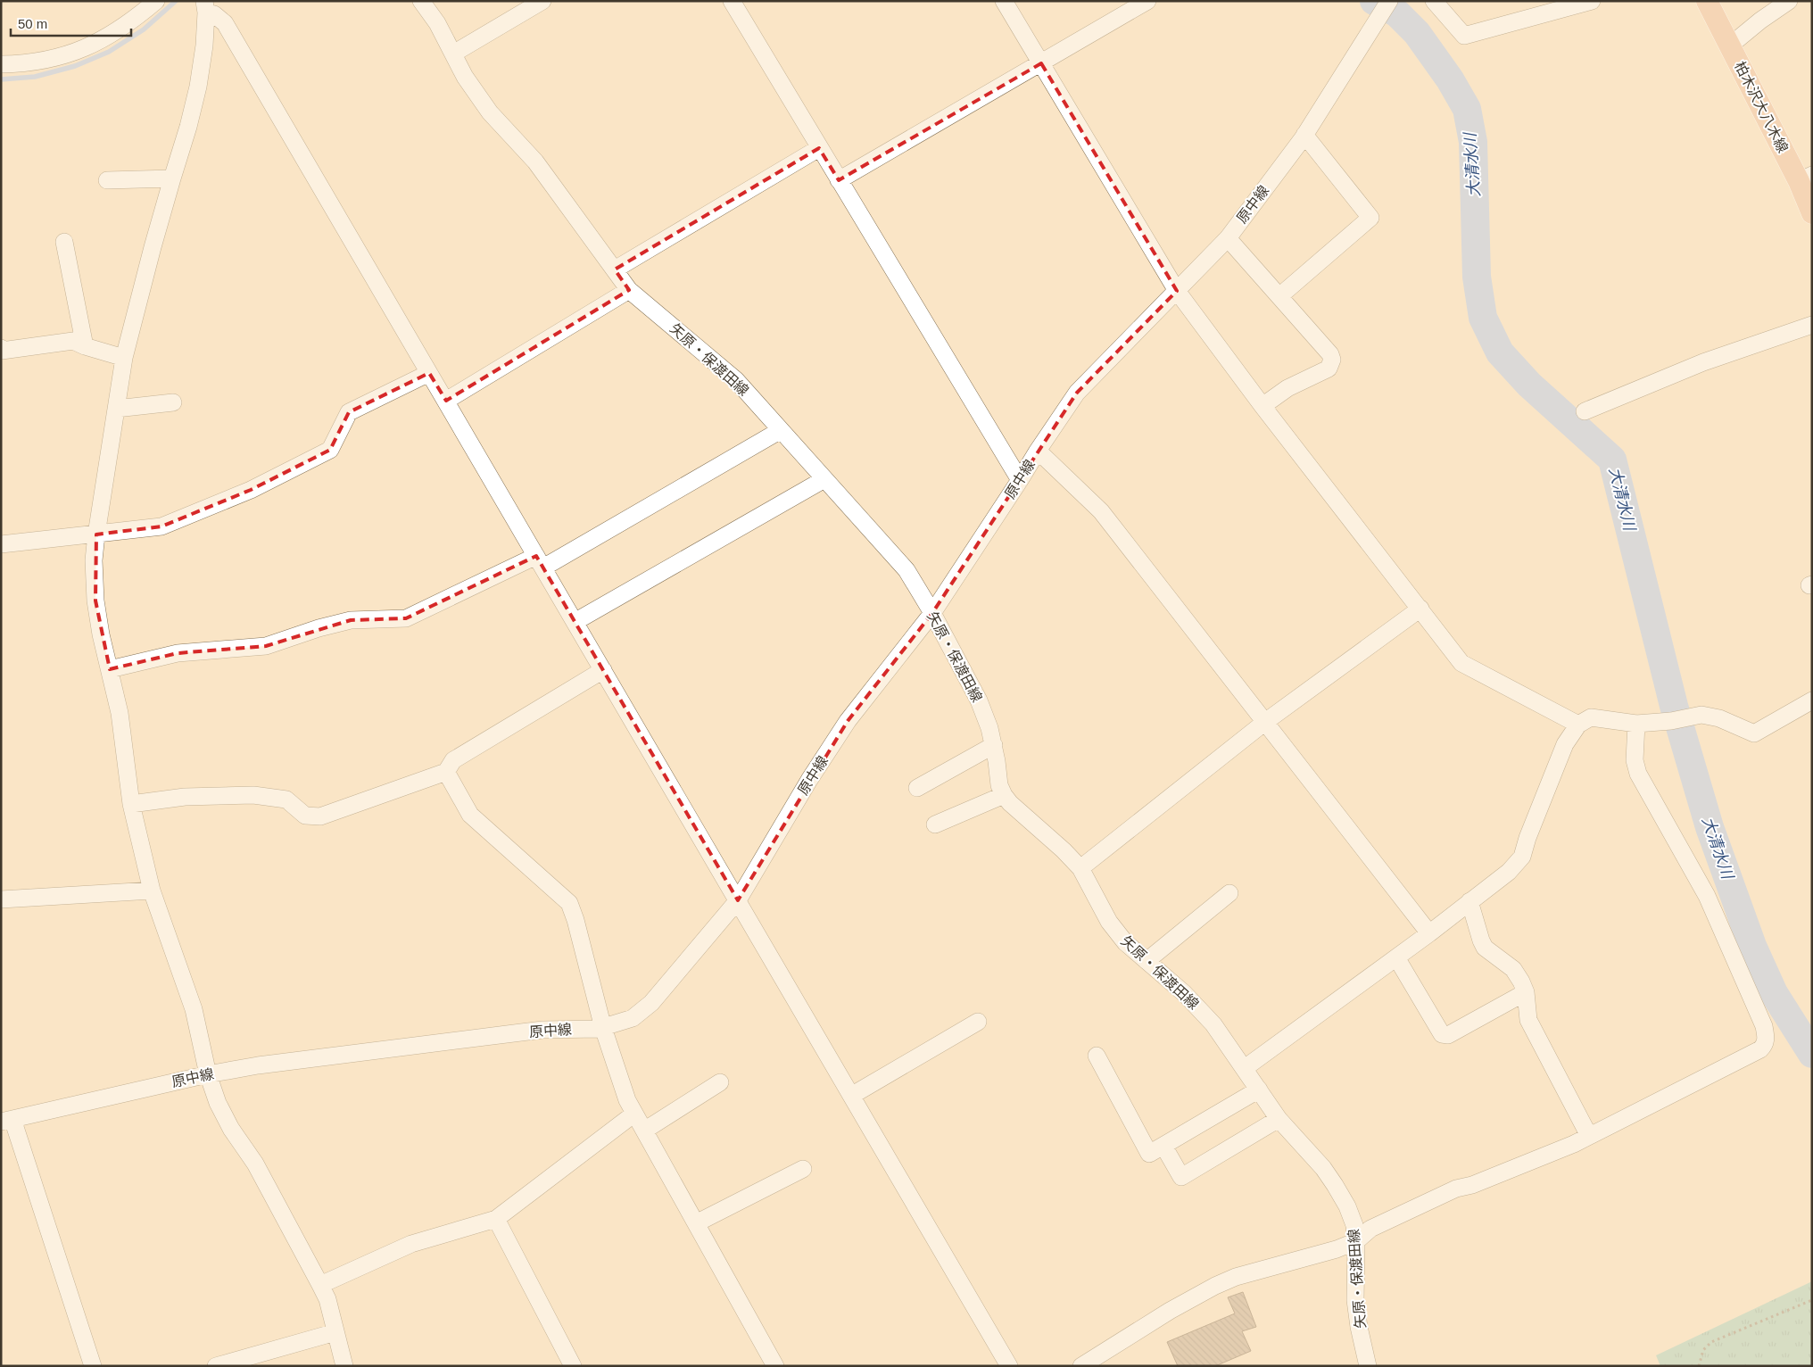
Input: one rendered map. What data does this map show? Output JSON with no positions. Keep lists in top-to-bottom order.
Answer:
{
  "streets": {
    "main road": ["柏木沢大八木線"],
    "street": ["原中線", "矢原・保渡田線"]
  },
  "crossings": [
    ["原中線", "矢原・保渡田線"]
  ],
  "water": ["大清水川"],
  "scale_bar": "50 m"
}
